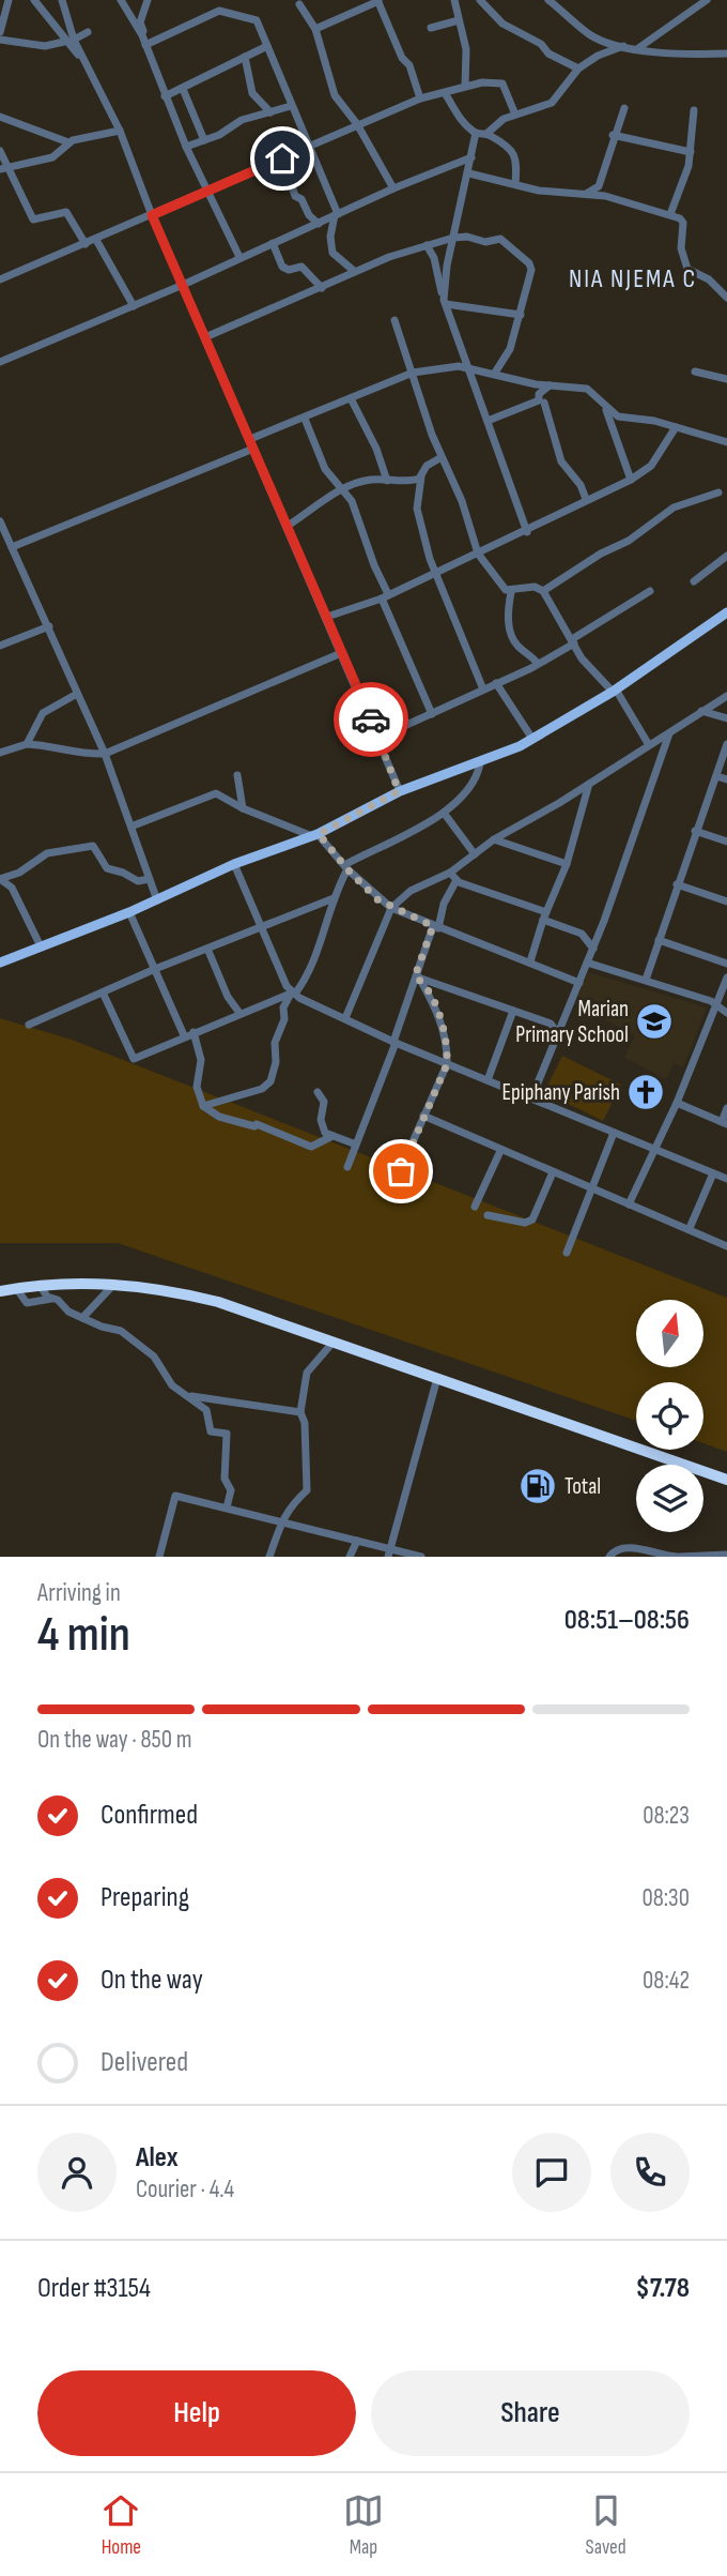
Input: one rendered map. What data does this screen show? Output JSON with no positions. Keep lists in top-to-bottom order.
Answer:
{
  "districts": ["NIA NJEMA C"],
  "places": {
    "school or university": ["Marian Primary School"],
    "church": ["Epiphany Parish"],
    "fuel station": ["Total"]
  },
  "north": "top",
  "page": {
    "heading": ["4 min", "Arriving in", "08:51–08:56"],
    "panel": [
      "Alex",
      "Courier · 4.4",
      "Order #3154",
      "$7.78"
    ],
    "bar": "On the way · 850 m",
    "list": [
      ["Confirmed", "08:23"],
      ["Preparing", "08:30"],
      ["On the way", "08:42"],
      "Delivered"
    ],
    "buttons": ["Help", "Share"],
    "tabs": ["Home", "Map", "Saved"]
  }
}
